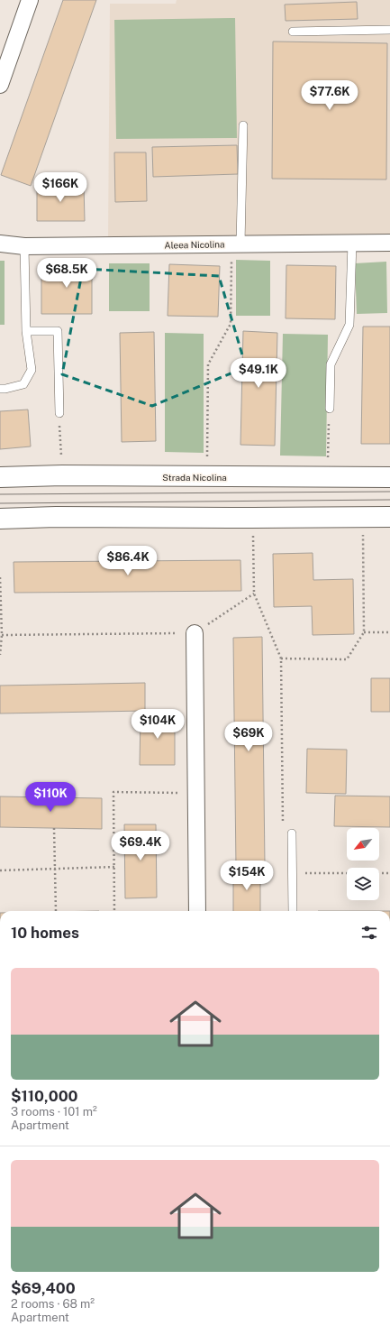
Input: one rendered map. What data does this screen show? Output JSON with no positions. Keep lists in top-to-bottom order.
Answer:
{
  "streets": {
    "main road": ["Strada Nicolina"],
    "street": ["Aleea Nicolina"]
  },
  "north": "bottom left",
  "page": {
    "price": [
      "$77.6K",
      "$166K",
      "$68.5K",
      "$49.1K",
      "$86.4K",
      "$104K",
      "$69K",
      "$110K",
      "$69.4K",
      "$154K"
    ],
    "heading": "10 homes",
    "list": [
      {
        "name": "$110,000",
        "note": "3 rooms · 101 m² · Apartment"
      },
      {
        "name": "$69,400",
        "note": "2 rooms · 68 m² · Apartment"
      }
    ]
  }
}
